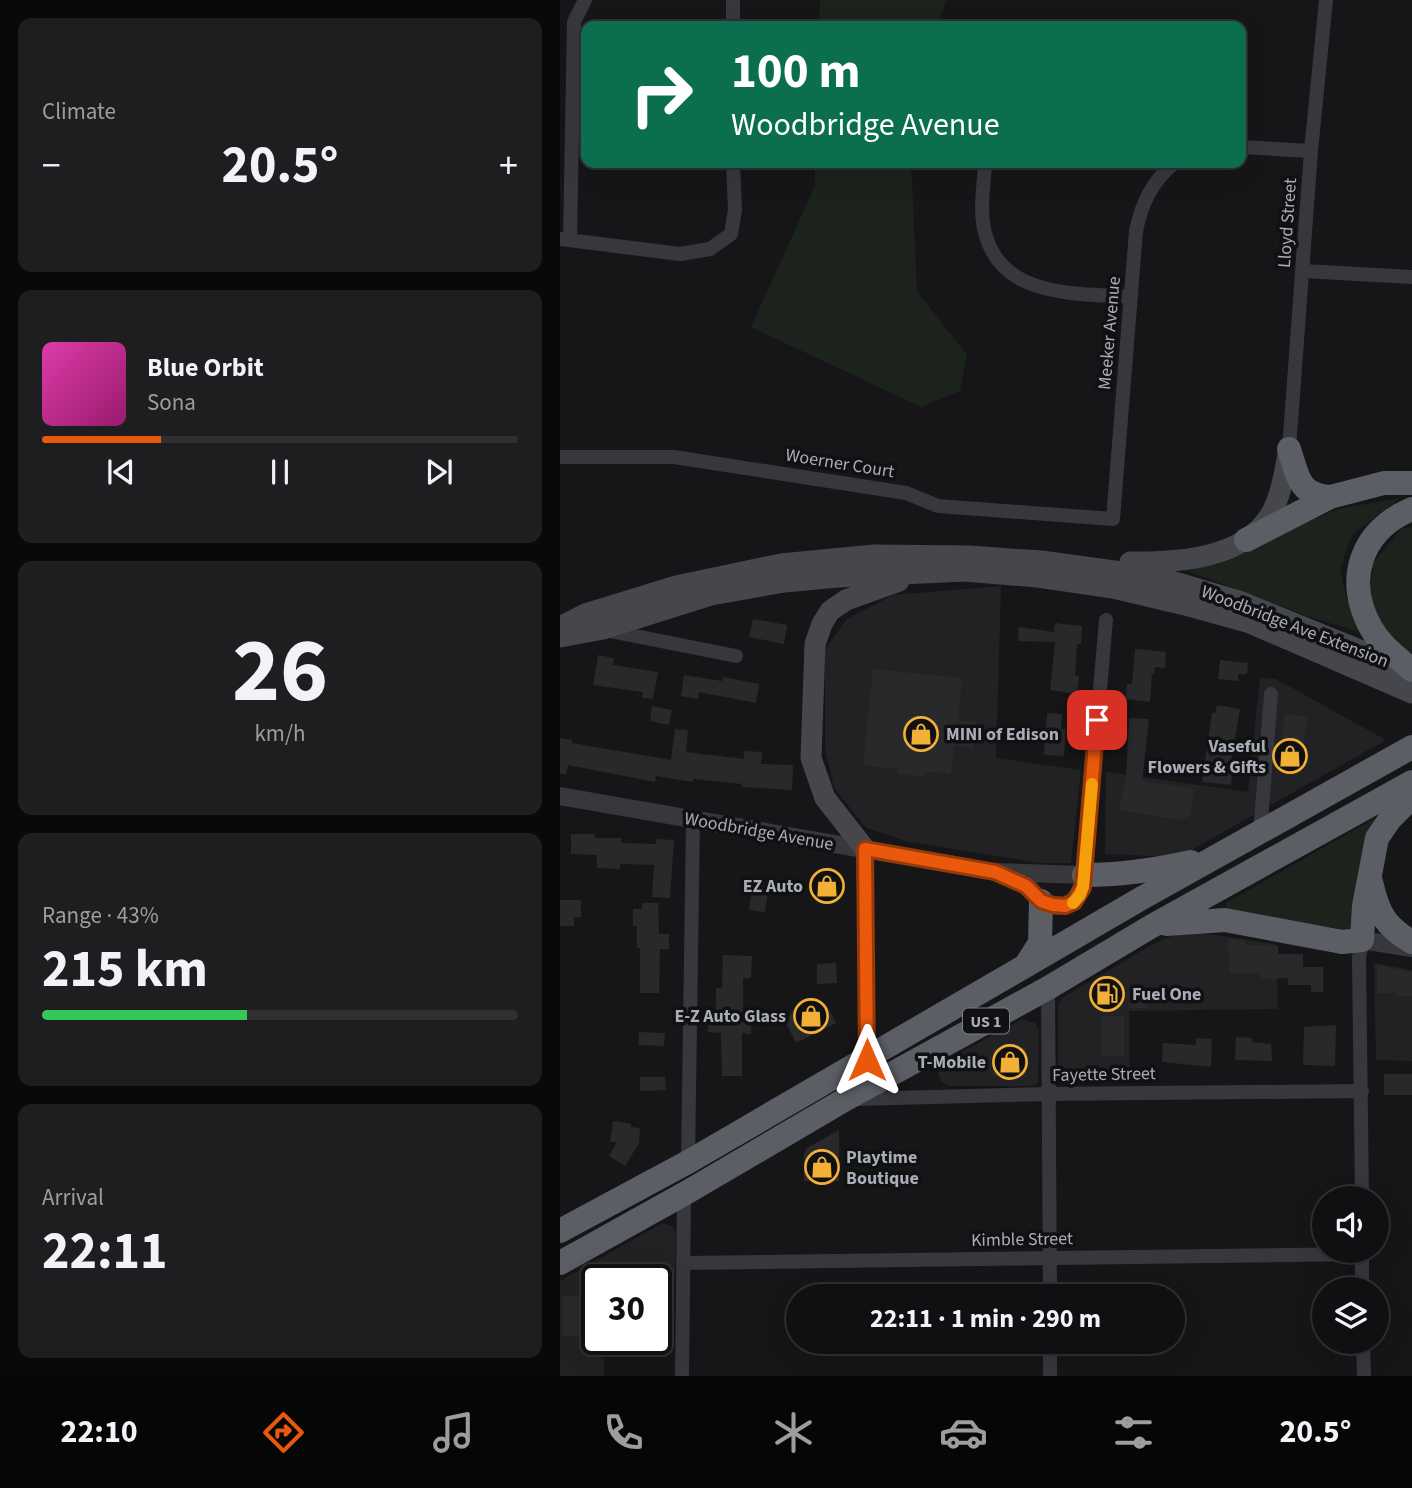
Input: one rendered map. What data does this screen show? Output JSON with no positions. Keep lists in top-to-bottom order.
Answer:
{
  "streets": {
    "highway": ["US 1"],
    "main road": ["Woodbridge Ave Extension"],
    "street": [
      "Lloyd Street",
      "Meeker Avenue",
      "Woerner Court",
      "Woodbridge Avenue",
      "Fayette Street",
      "Kimble Street"
    ]
  },
  "crossings": [
    ["Meeker Avenue", "Woerner Court"],
    ["US 1", "Fayette Street"]
  ],
  "places": {
    "shop": [
      "MINI of Edison",
      "Vaseful Flowers & Gifts",
      "EZ Auto",
      "E-Z Auto Glass",
      "T-Mobile",
      "Playtime Boutique"
    ],
    "fuel station": ["Fuel One"]
  },
  "page": {
    "tile": [
      "Climate",
      ["26", "km/h"],
      ["Range · 43%", "215 km"],
      ["Arrival", "22:11"]
    ],
    "turn": ["100 m", "Woodbridge Avenue"],
    "heat": ["−", "20.5°", "+"],
    "song": ["Blue Orbit", "Sona"],
    "limit": "30",
    "trip": "22:11 · 1 min · 290 m",
    "tabs": ["22:10", "20.5°"]
  }
}
